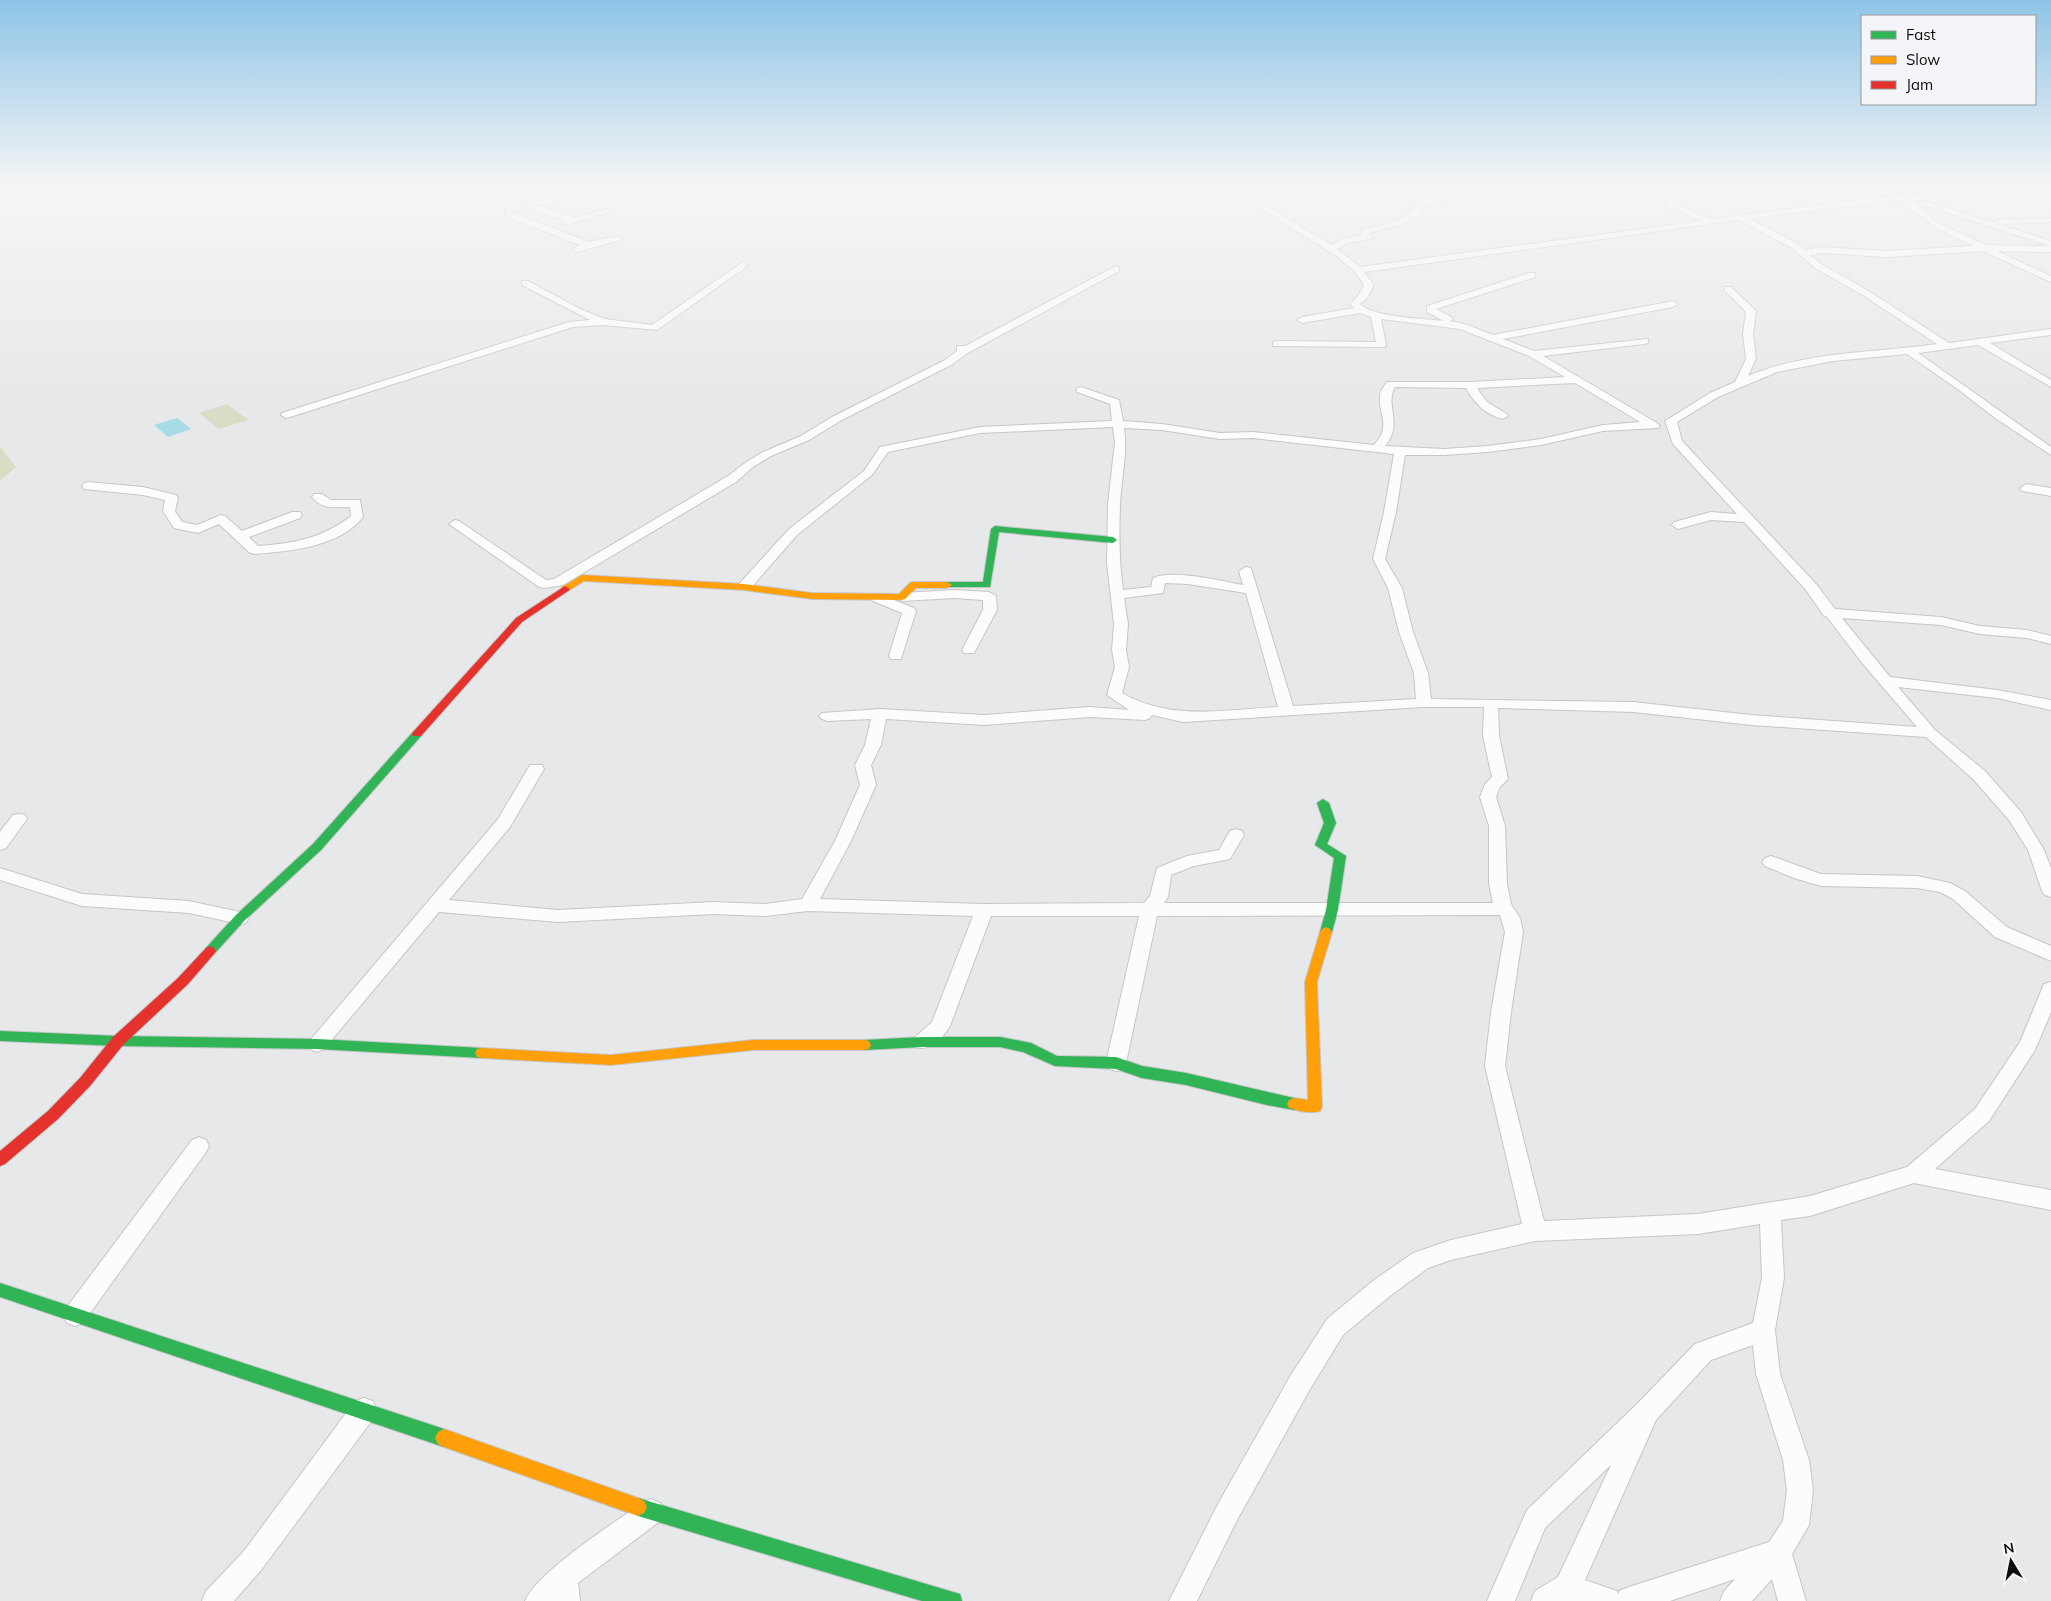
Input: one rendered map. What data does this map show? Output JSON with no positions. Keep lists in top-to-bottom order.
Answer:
{
  "legend": ["Fast", "Slow", "Jam"],
  "north": "top"
}
